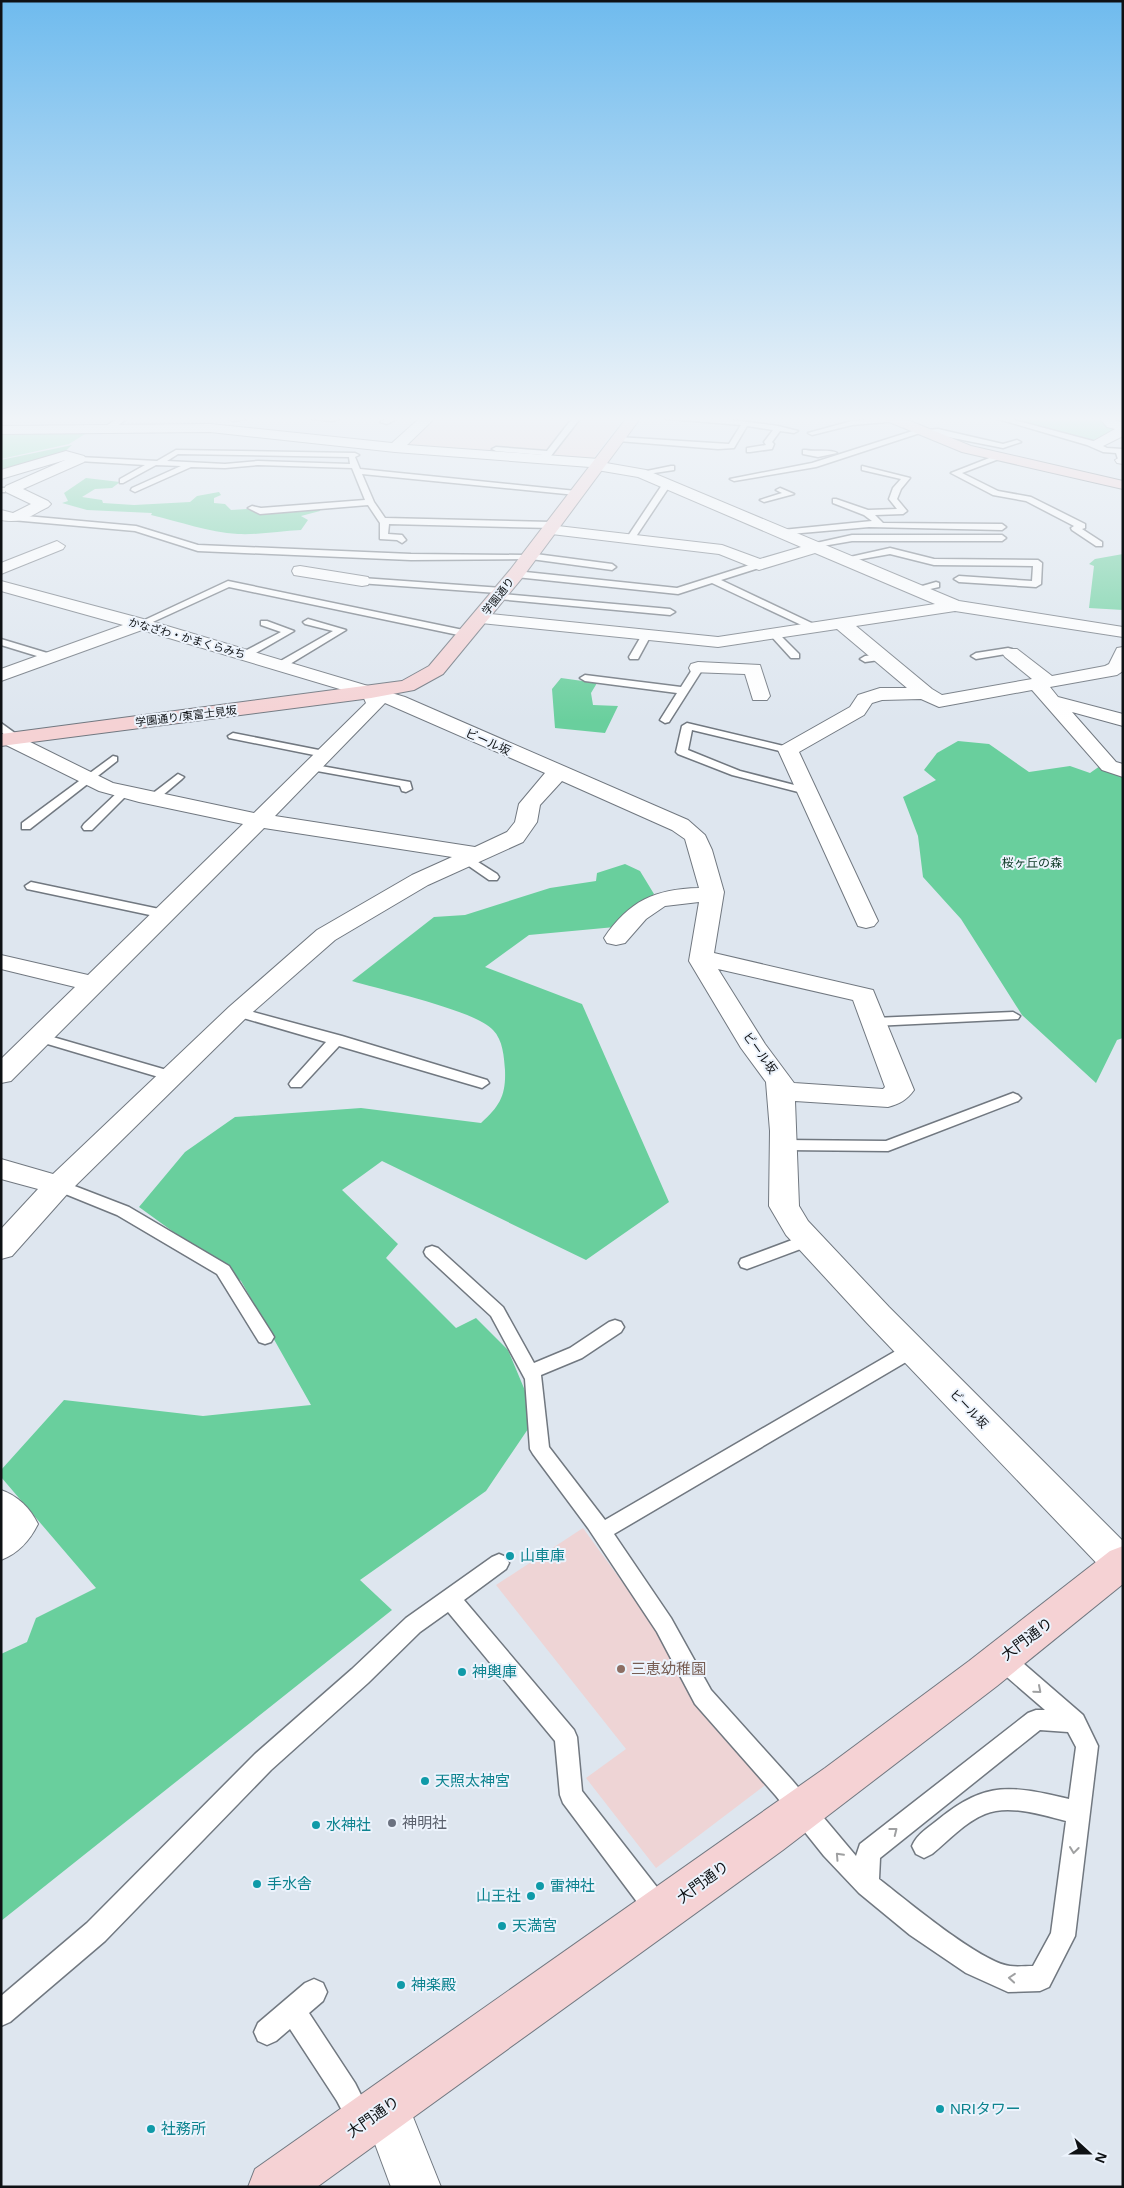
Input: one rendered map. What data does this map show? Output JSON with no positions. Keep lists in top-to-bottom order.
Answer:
{
  "streets": {
    "street": [
      "学園通り",
      "かなざわ・かまくらみち",
      "学園通り/東富士見坂",
      "ビール坂",
      "大門通り"
    ]
  },
  "crossings": [
    ["学園通り", "かなざわ・かまくらみち"],
    ["学園通り", "学園通り/東富士見坂"],
    ["学園通り", "ビール坂"],
    ["かなざわ・かまくらみち", "学園通り/東富士見坂"],
    ["かなざわ・かまくらみち", "ビール坂"],
    ["学園通り/東富士見坂", "ビール坂"],
    ["ビール坂", "大門通り"]
  ],
  "parks": ["桜ヶ丘の森"],
  "places": [
    "山車庫",
    "三恵幼稚園",
    "神輿庫",
    "天照太神宮",
    "神明社",
    "水神社",
    "手水舎",
    "雷神社",
    "山王社",
    "天満宮",
    "神楽殿",
    "NRIタワー",
    "社務所"
  ],
  "north": "right"
}
